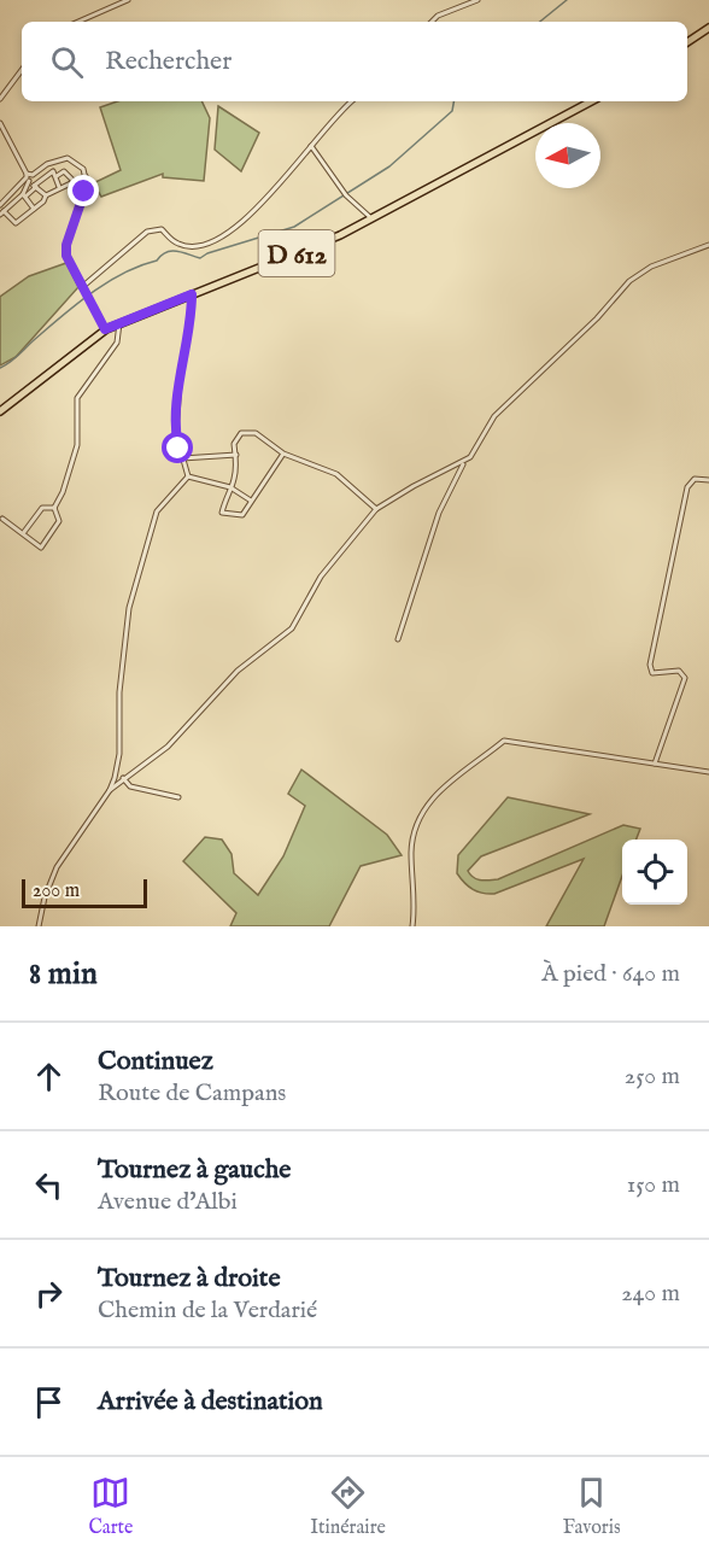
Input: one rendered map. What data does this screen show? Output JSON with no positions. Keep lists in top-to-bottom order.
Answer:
{
  "streets": {
    "main road": ["D 612"]
  },
  "scale_bar": "200 m",
  "north": "left",
  "page": {
    "search": "Rechercher",
    "scale": "200 m",
    "heading": ["8 min", "À pied · 640 m"],
    "list": [
      ["Continuez", "Route de Campans", "250 m"],
      ["Tournez à gauche", "Avenue d'Albi", "150 m"],
      ["Tournez à droite", "Chemin de la Verdarié", "240 m"],
      "Arrivée à destination"
    ],
    "nav": ["Carte", "Itinéraire", "Favoris"]
  }
}
